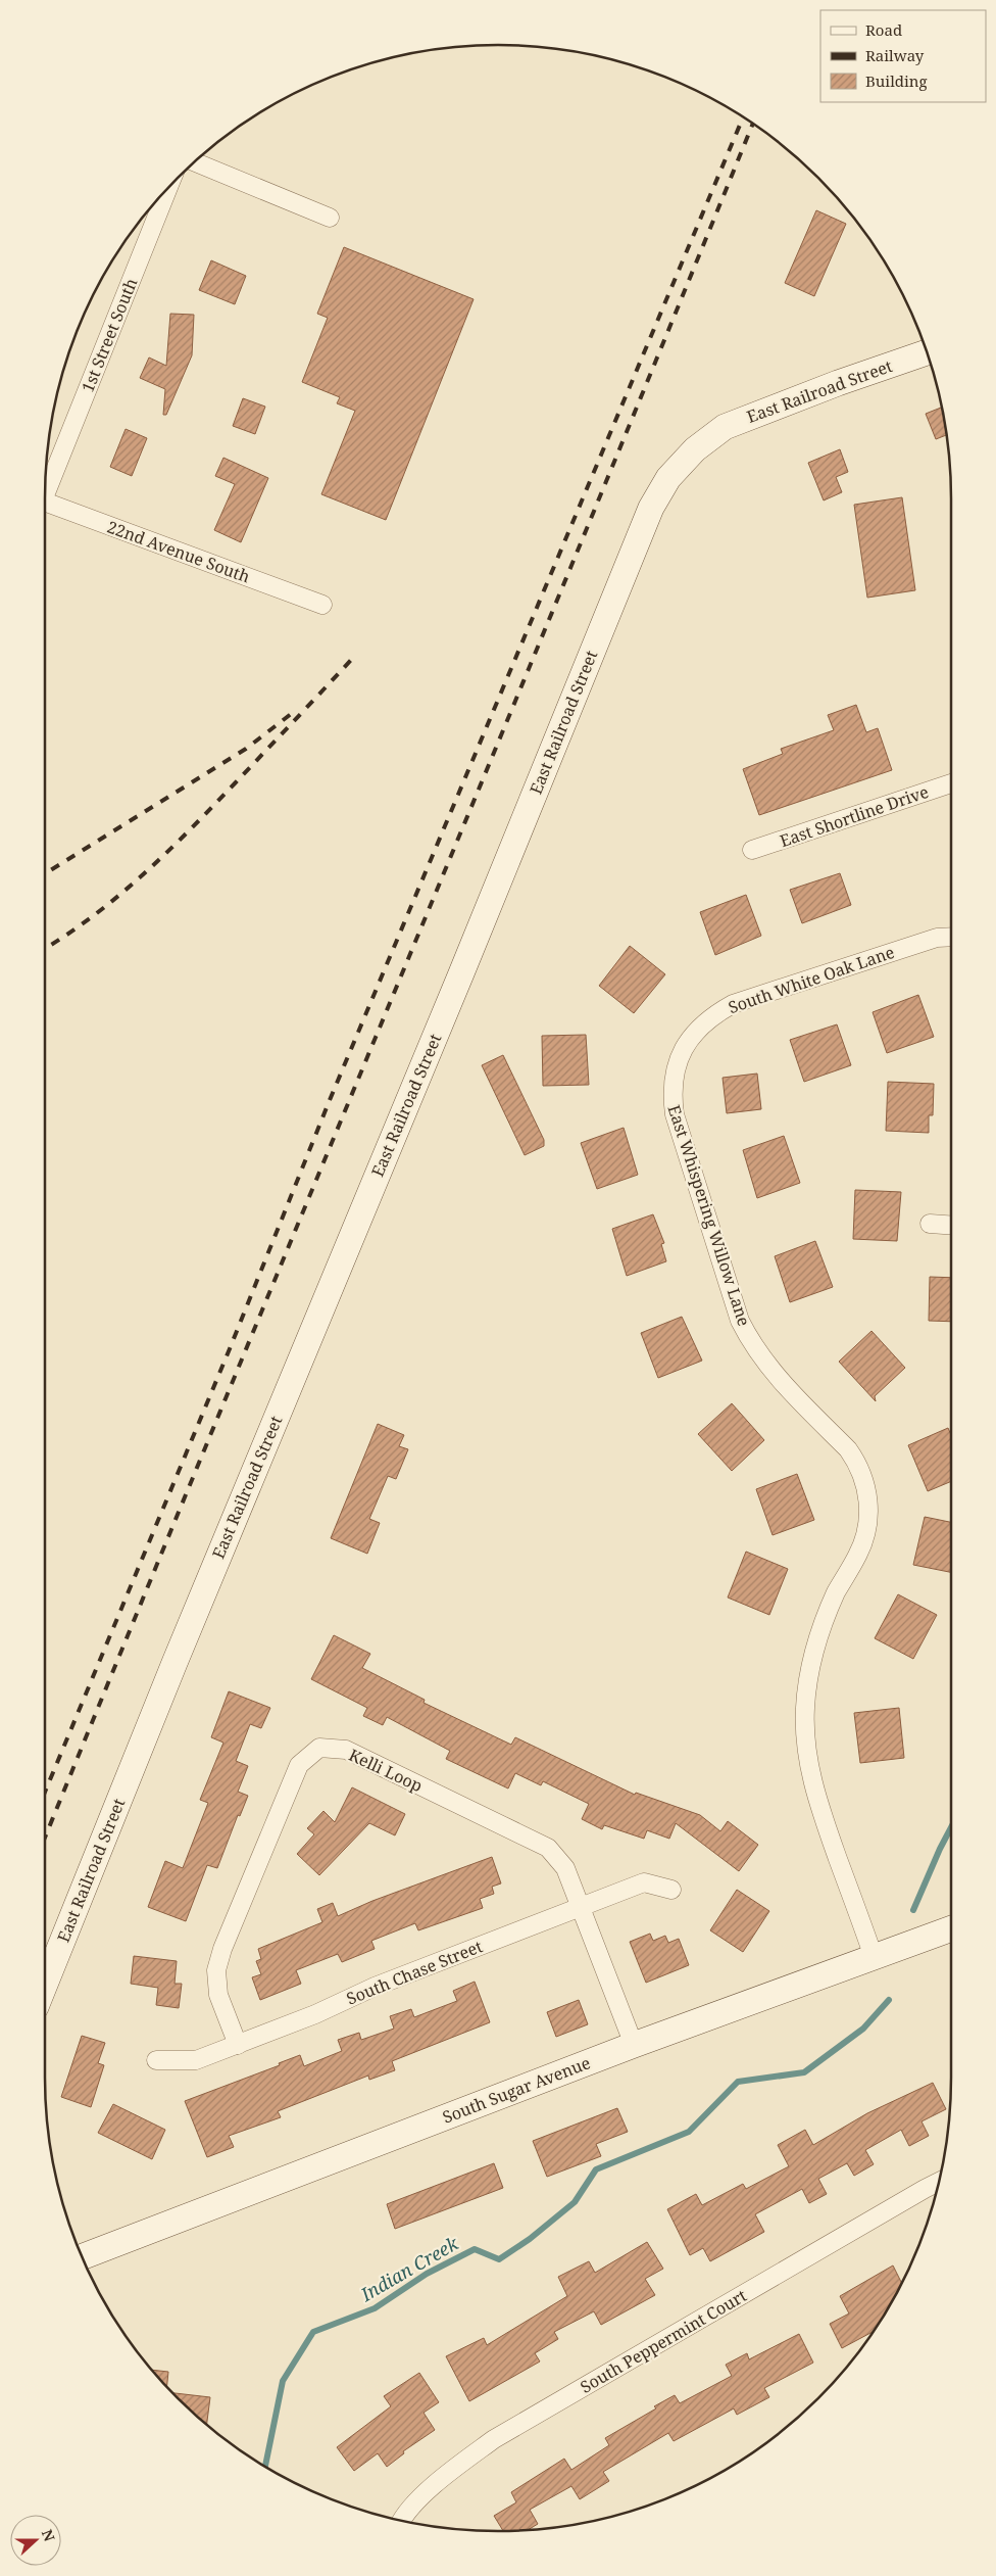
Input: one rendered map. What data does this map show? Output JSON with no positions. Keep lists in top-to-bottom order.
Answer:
{
  "streets": {
    "street": [
      "1st Street South",
      "East Railroad Street",
      "22nd Avenue South",
      "East Shortline Drive",
      "South White Oak Lane",
      "East Whispering Willow Lane",
      "Kelli Loop",
      "South Chase Street",
      "South Sugar Avenue",
      "South Peppermint Court"
    ]
  },
  "crossings": [
    ["South White Oak Lane", "East Whispering Willow Lane"],
    ["East Whispering Willow Lane", "South Sugar Avenue"],
    ["Kelli Loop", "South Chase Street"],
    ["Kelli Loop", "South Sugar Avenue"]
  ],
  "water": ["Indian Creek"],
  "legend": ["Road", "Railway", "Building"],
  "north": "right"
}
